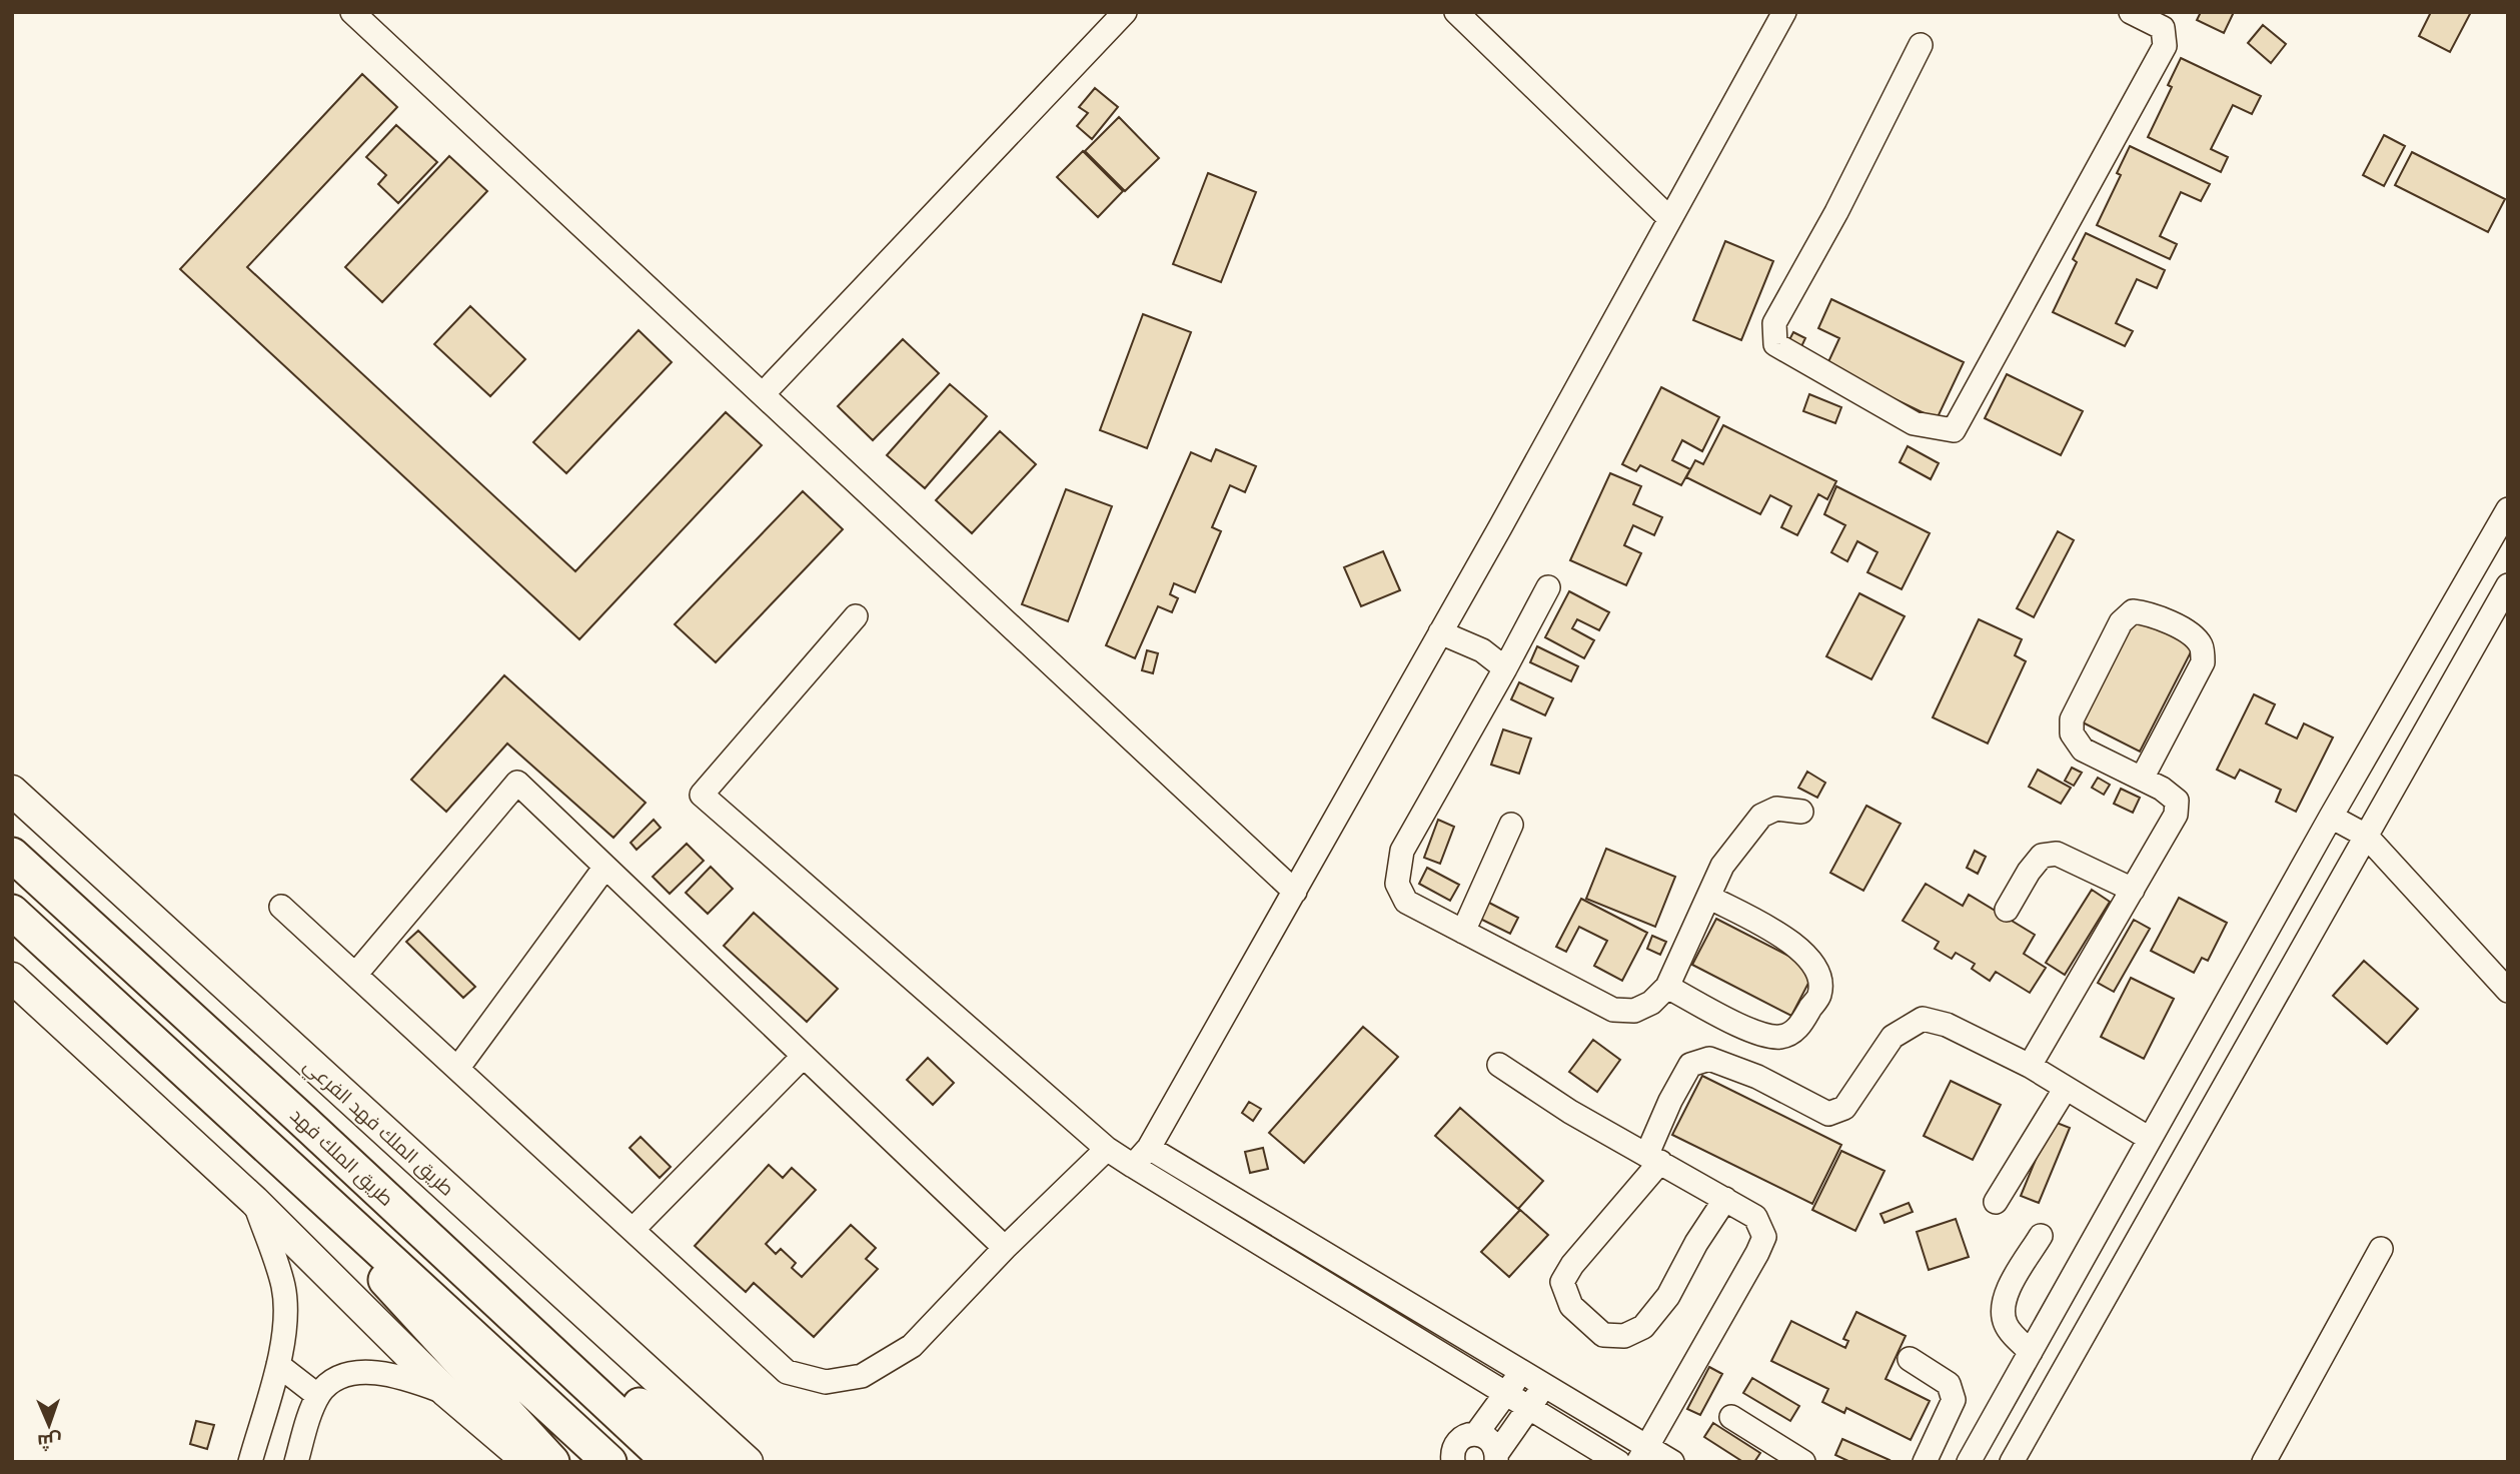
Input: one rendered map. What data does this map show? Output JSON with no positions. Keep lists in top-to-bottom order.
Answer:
{
  "streets": {
    "highway": ["طريق الملك فهد"],
    "main road": ["طريق الملك فهد الفرعي"]
  },
  "north": "bottom"
}
